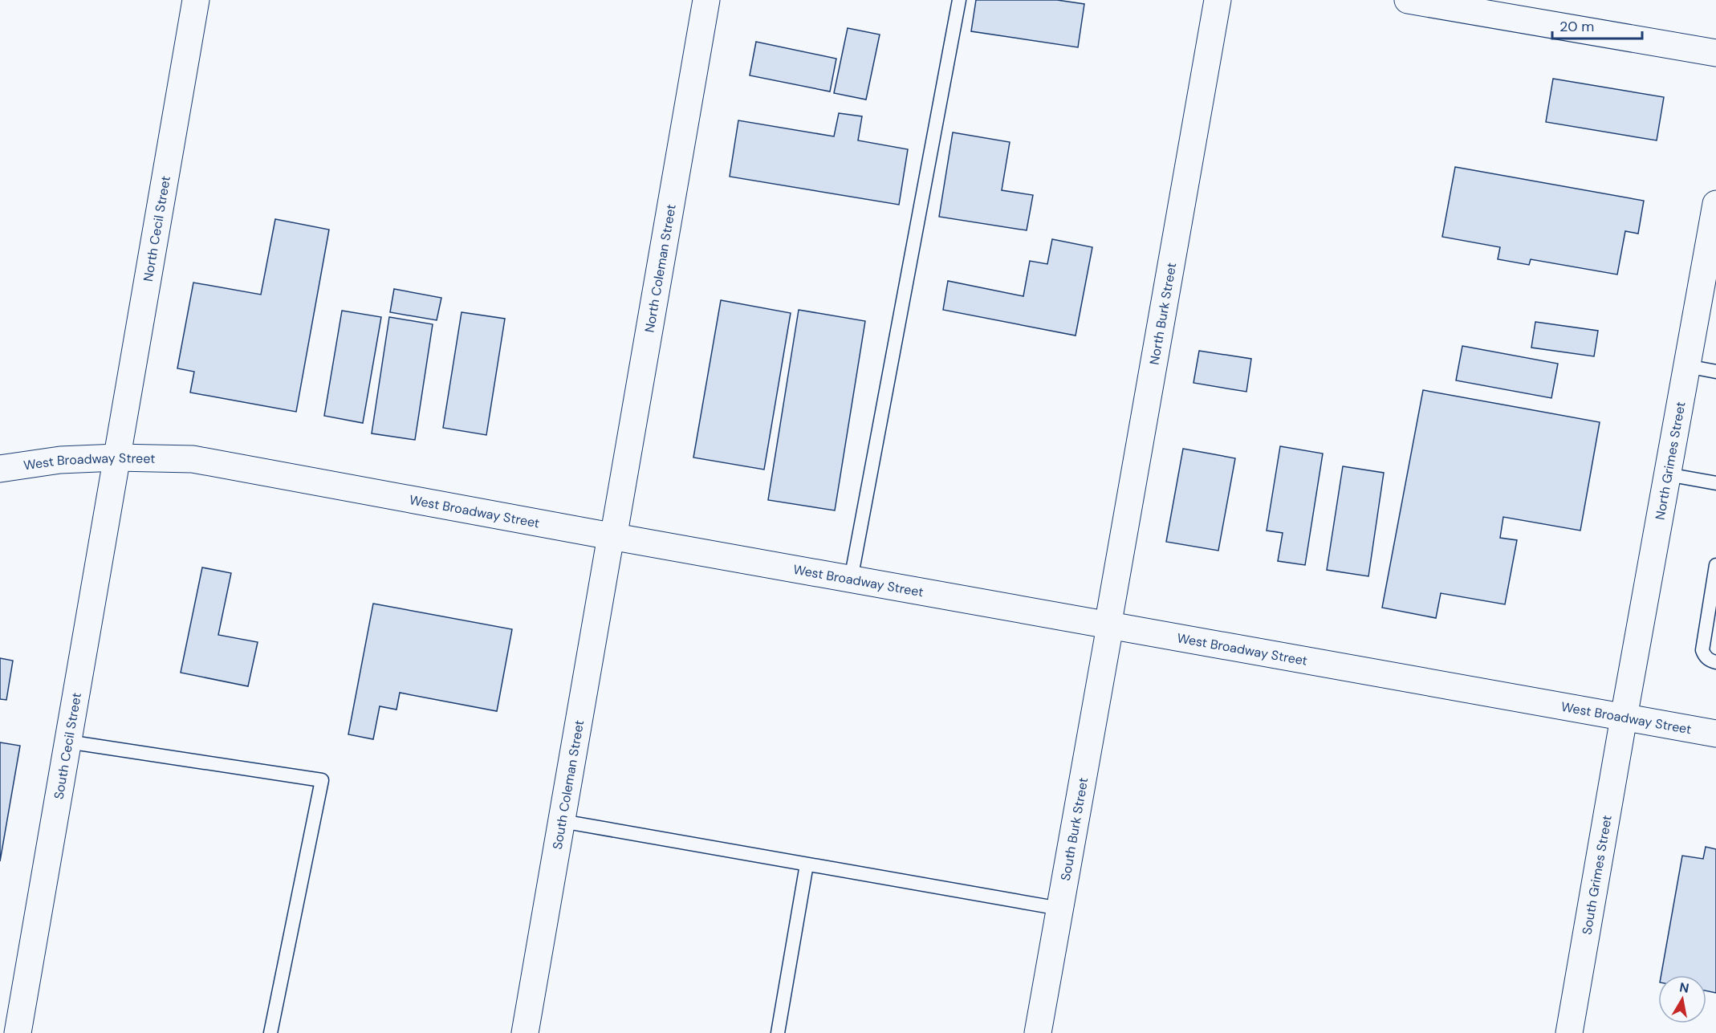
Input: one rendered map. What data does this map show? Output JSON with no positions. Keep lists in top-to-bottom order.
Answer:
{
  "streets": {
    "street": [
      "North Cecil Street",
      "North Coleman Street",
      "North Burk Street",
      "North Grimes Street",
      "West Broadway Street",
      "South Cecil Street",
      "South Coleman Street",
      "South Burk Street",
      "South Grimes Street"
    ]
  },
  "crossings": [
    ["North Cecil Street", "West Broadway Street"],
    ["North Cecil Street", "South Cecil Street"],
    ["North Coleman Street", "West Broadway Street"],
    ["North Coleman Street", "South Coleman Street"],
    ["North Burk Street", "West Broadway Street"],
    ["North Burk Street", "South Burk Street"],
    ["North Grimes Street", "West Broadway Street"],
    ["North Grimes Street", "South Grimes Street"],
    ["West Broadway Street", "South Cecil Street"],
    ["West Broadway Street", "South Coleman Street"],
    ["West Broadway Street", "South Burk Street"],
    ["West Broadway Street", "South Grimes Street"]
  ],
  "scale_bar": "20 m",
  "north": "top"
}
